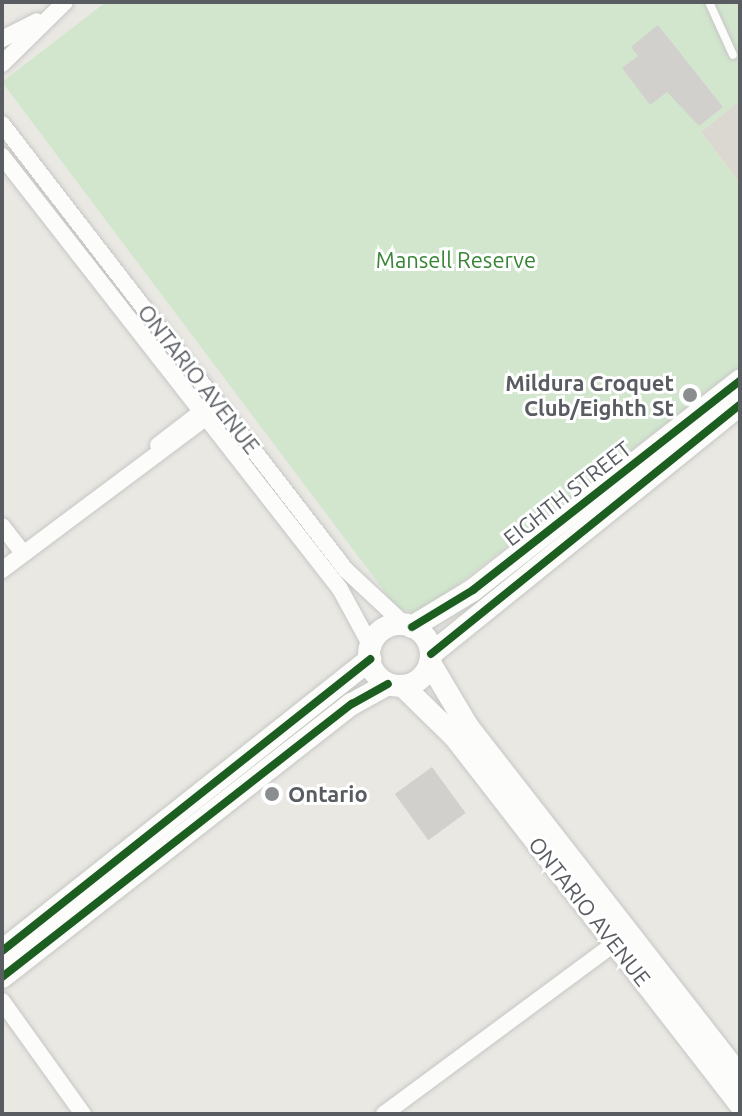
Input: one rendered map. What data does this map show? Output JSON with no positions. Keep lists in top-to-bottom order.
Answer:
{
  "streets": {
    "street": ["ONTARIO AVENUE", "EIGHTH STREET"]
  },
  "crossings": [
    ["ONTARIO AVENUE", "EIGHTH STREET"]
  ],
  "parks": ["Mansell Reserve"],
  "places": ["Mildura Croquet Club/Eighth St", "Ontario"]
}
